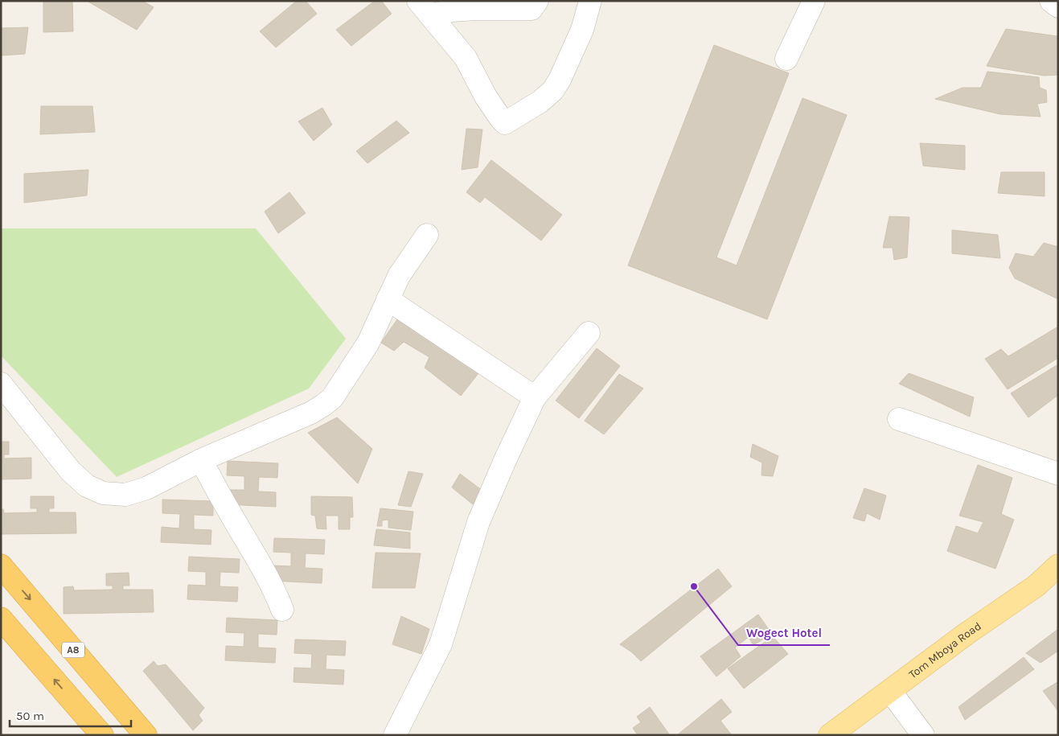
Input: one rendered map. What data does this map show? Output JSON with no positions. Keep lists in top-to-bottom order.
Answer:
{
  "streets": {
    "highway": ["A8"],
    "main road": ["Tom Mboya Road"]
  },
  "places": ["Wogect Hotel"],
  "scale_bar": "50 m"
}
